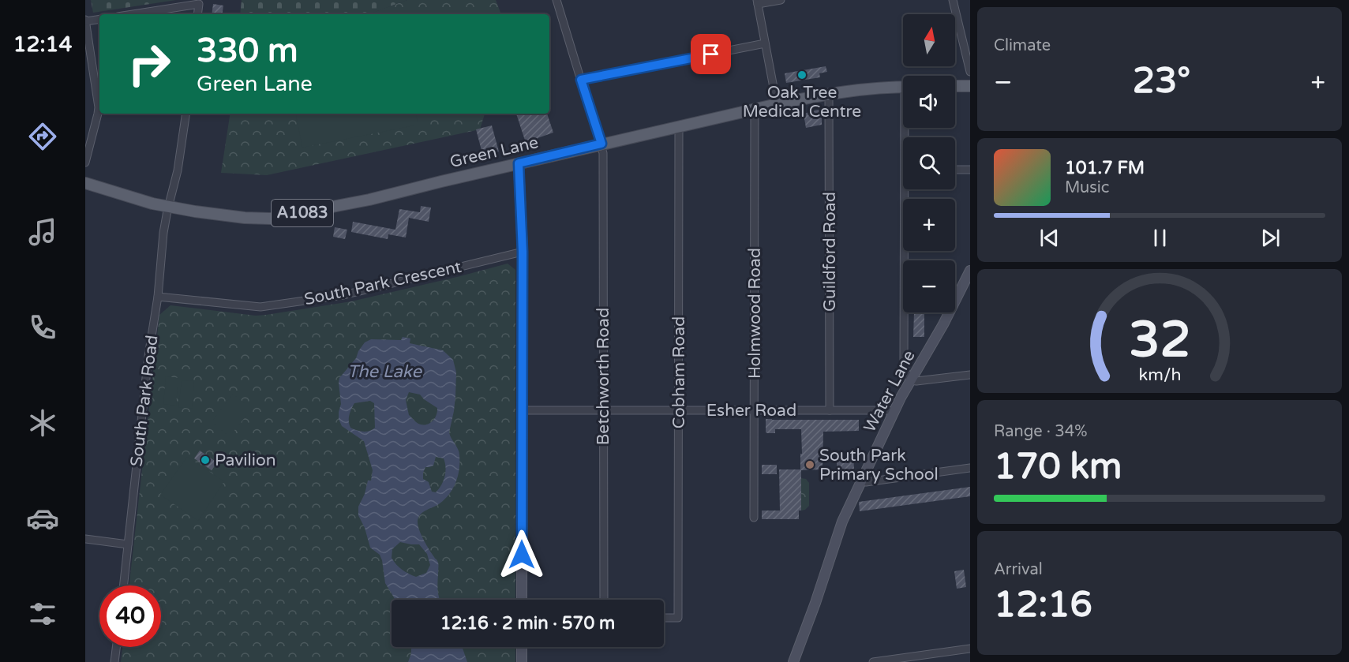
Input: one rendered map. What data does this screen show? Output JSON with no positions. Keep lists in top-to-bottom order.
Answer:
{
  "streets": {
    "main road": ["Green Lane", "A1083"],
    "street": [
      "Guildford Road",
      "South Park Crescent",
      "Holmwood Road",
      "Cobham Road",
      "Betchworth Road",
      "Water Lane",
      "South Park Road",
      "Esher Road"
    ]
  },
  "crossings": [
    ["Green Lane", "Guildford Road"],
    ["Green Lane", "Holmwood Road"],
    ["Green Lane", "Cobham Road"],
    ["Green Lane", "Betchworth Road"],
    ["Green Lane", "South Park Road"],
    ["Guildford Road", "Esher Road"],
    ["South Park Crescent", "South Park Road"],
    ["Holmwood Road", "Esher Road"],
    ["Cobham Road", "Esher Road"],
    ["Betchworth Road", "Esher Road"],
    ["Water Lane", "Esher Road"]
  ],
  "water": ["The Lake"],
  "places": ["Oak Tree Medical Centre", "Pavilion", "South Park Primary School"],
  "north": "top",
  "page": {
    "tabs": "12:14",
    "tile": [
      "Climate",
      ["Range · 34%", "170 km"],
      ["Arrival", "12:16"]
    ],
    "map_buttons": ["+", "−"],
    "turn": ["330 m", "Green Lane"],
    "heat": ["−", "23°", "+"],
    "song": ["101.7 FM", "Music"],
    "limit": "40",
    "trip": "12:16 · 2 min · 570 m",
    "gauge": ["32", "km/h"]
  }
}
